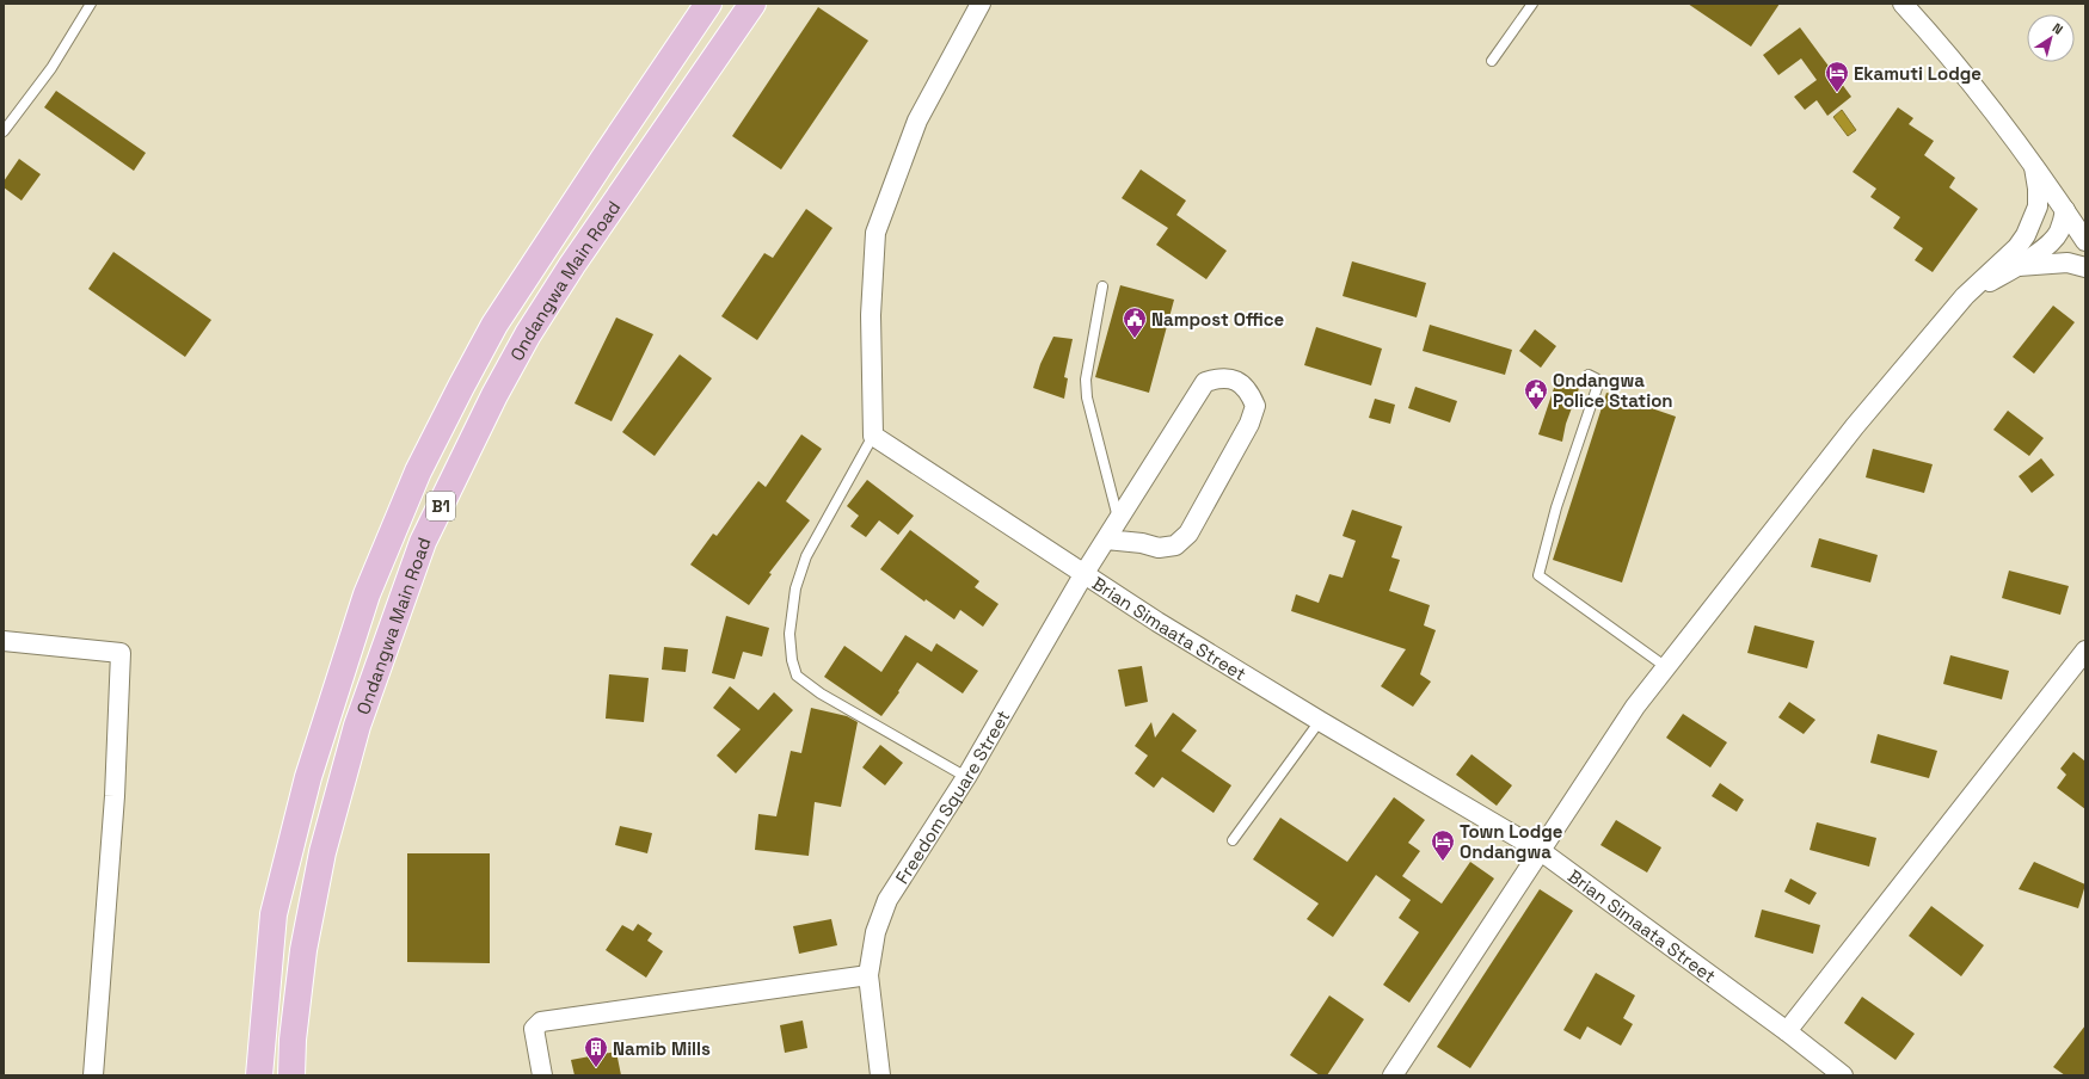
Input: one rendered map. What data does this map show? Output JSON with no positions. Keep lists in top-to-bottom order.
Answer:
{
  "streets": {
    "main road": ["Ondangwa Main Road", "B1"],
    "street": ["Brian Simaata Street", "Freedom Square Street"]
  },
  "crossings": [
    ["Brian Simaata Street", "Freedom Square Street"]
  ],
  "places": {
    "hotel": ["Ekamuti Lodge", "Town Lodge Ondangwa"],
    "public building": ["Nampost Office", "Ondangwa Police Station"],
    "building": ["Namib Mills"]
  },
  "north": "top right"
}
